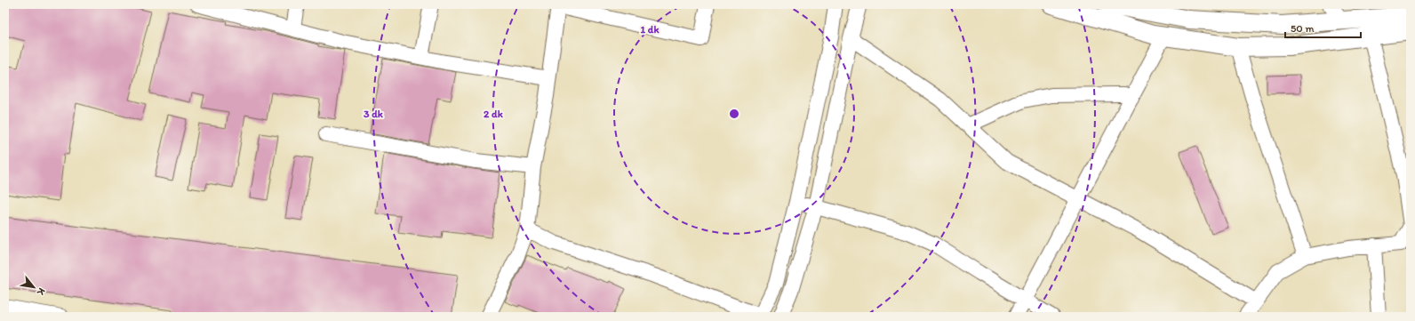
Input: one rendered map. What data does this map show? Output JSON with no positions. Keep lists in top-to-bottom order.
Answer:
{
  "scale_bar": "50 m",
  "north": "bottom right",
  "rings": ["1 dk", "2 dk", "3 dk"]
}
